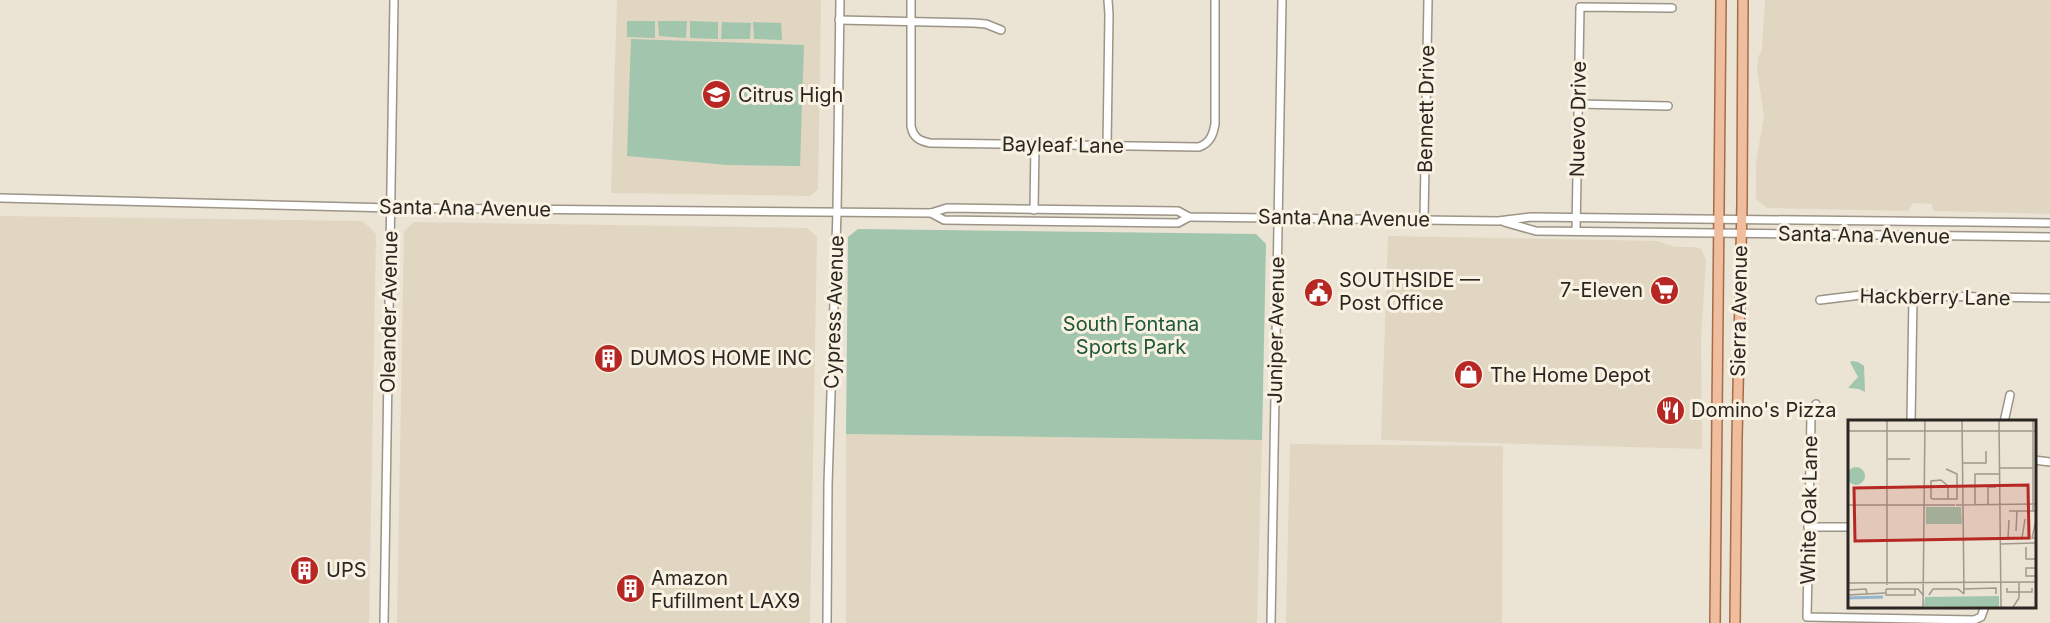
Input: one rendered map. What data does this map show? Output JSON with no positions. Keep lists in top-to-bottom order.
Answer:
{
  "streets": {
    "main road": ["Sierra Avenue"],
    "street": [
      "Bennett Drive",
      "Nuevo Drive",
      "Bayleaf Lane",
      "Santa Ana Avenue",
      "Hackberry Lane",
      "Oleander Avenue",
      "Cypress Avenue",
      "Juniper Avenue",
      "White Oak Lane"
    ]
  },
  "crossings": [
    ["Bennett Drive", "Santa Ana Avenue"],
    ["Nuevo Drive", "Santa Ana Avenue"],
    ["Santa Ana Avenue", "Sierra Avenue"],
    ["Santa Ana Avenue", "Oleander Avenue"],
    ["Santa Ana Avenue", "Cypress Avenue"],
    ["Santa Ana Avenue", "Juniper Avenue"]
  ],
  "parks": ["South Fontana Sports Park"],
  "places": {
    "school or university": ["Citrus High"],
    "supermarket": ["7-Eleven"],
    "public building": ["SOUTHSIDE — Post Office"],
    "building": ["DUMOS HOME INC", "UPS", "Amazon Fufillment LAX9"],
    "shop": ["The Home Depot"],
    "restaurant": ["Domino's Pizza"]
  }
}
